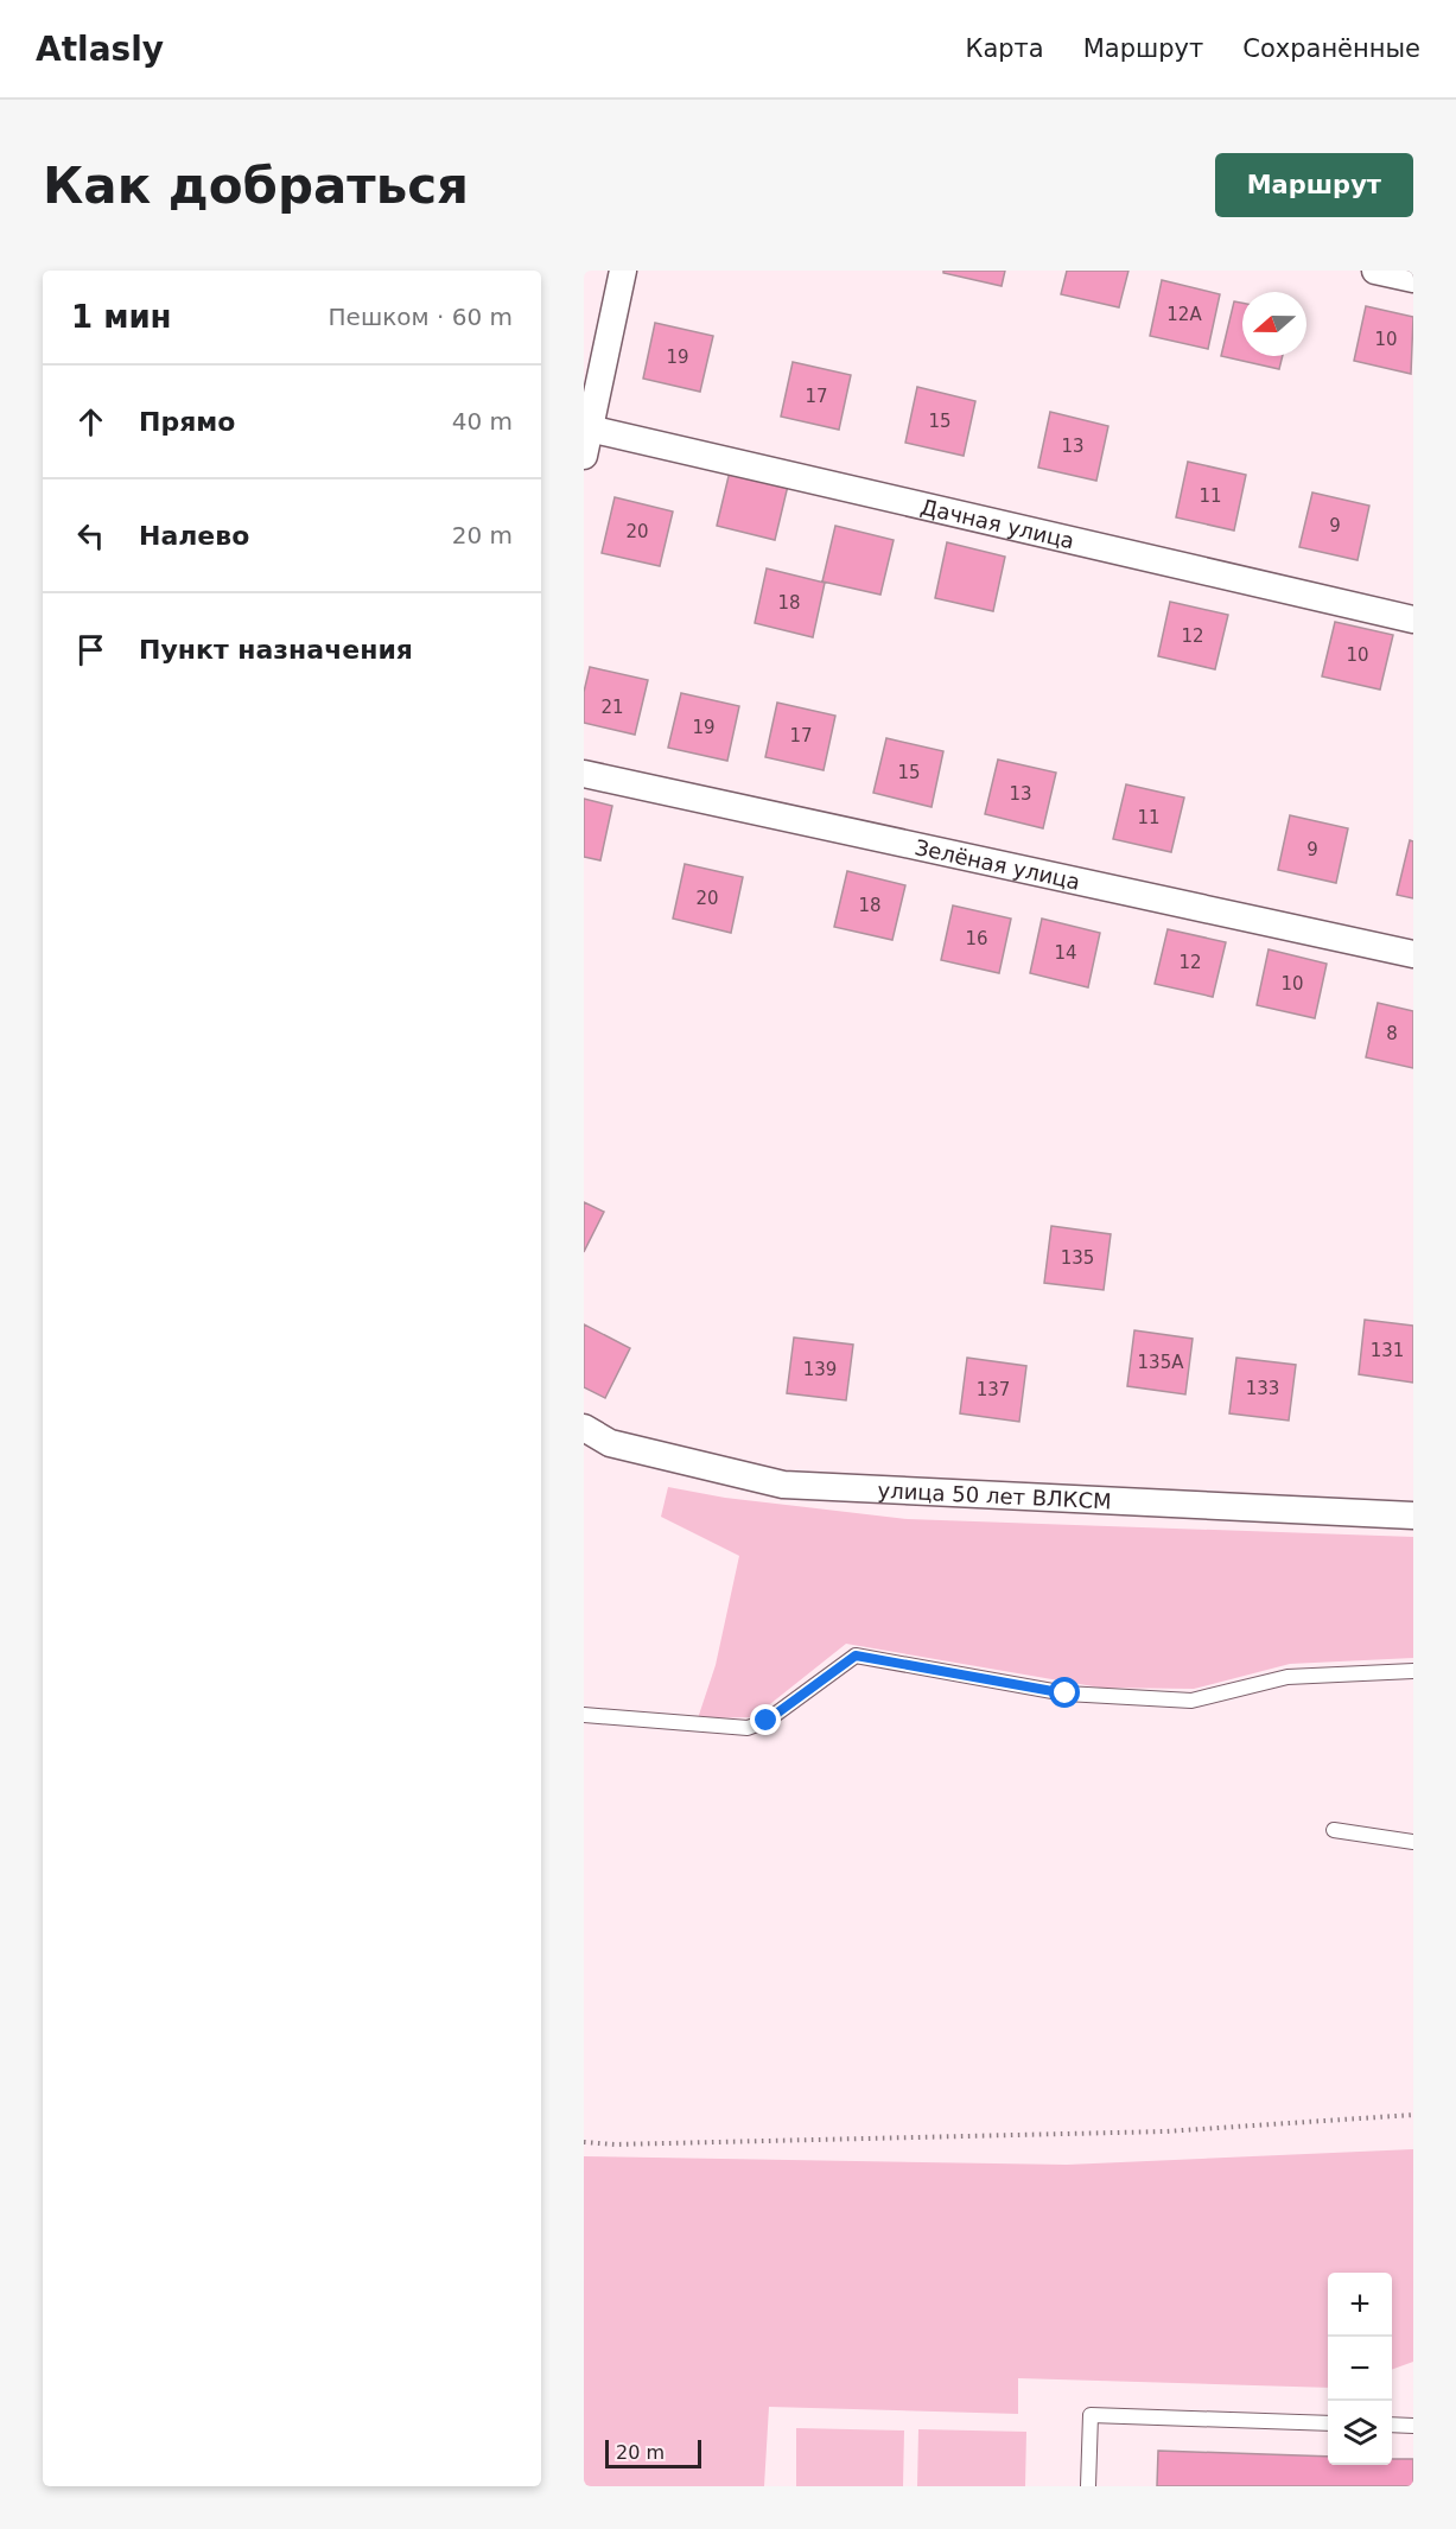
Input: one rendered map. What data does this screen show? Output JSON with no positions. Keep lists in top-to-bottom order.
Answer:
{
  "streets": {
    "street": ["Дачная улица", "Зелёная улица", "улица 50 лет ВЛКСМ"]
  },
  "house_numbers": [
    "12А",
    "10",
    "19",
    "17",
    "15",
    "13",
    "11",
    "9",
    "20",
    "18",
    "12",
    "10",
    "21",
    "19",
    "17",
    "15",
    "13",
    "11",
    "9",
    "20",
    "18",
    "16",
    "14",
    "12",
    "10",
    "8",
    "135",
    "131",
    "135А",
    "139",
    "133",
    "137"
  ],
  "scale_bar": "20 m",
  "north": "left",
  "page": {
    "header": "Atlasly",
    "nav": ["Карта", "Маршрут", "Сохранённые"],
    "buttons": "Маршрут",
    "title": "Как добраться",
    "heading": ["1 мин", "Пешком · 60 m"],
    "list": [
      ["Прямо", "40 m"],
      ["Налево", "20 m"],
      "Пункт назначения"
    ],
    "map_buttons": ["+", "−"],
    "scale": "20 m"
  }
}
